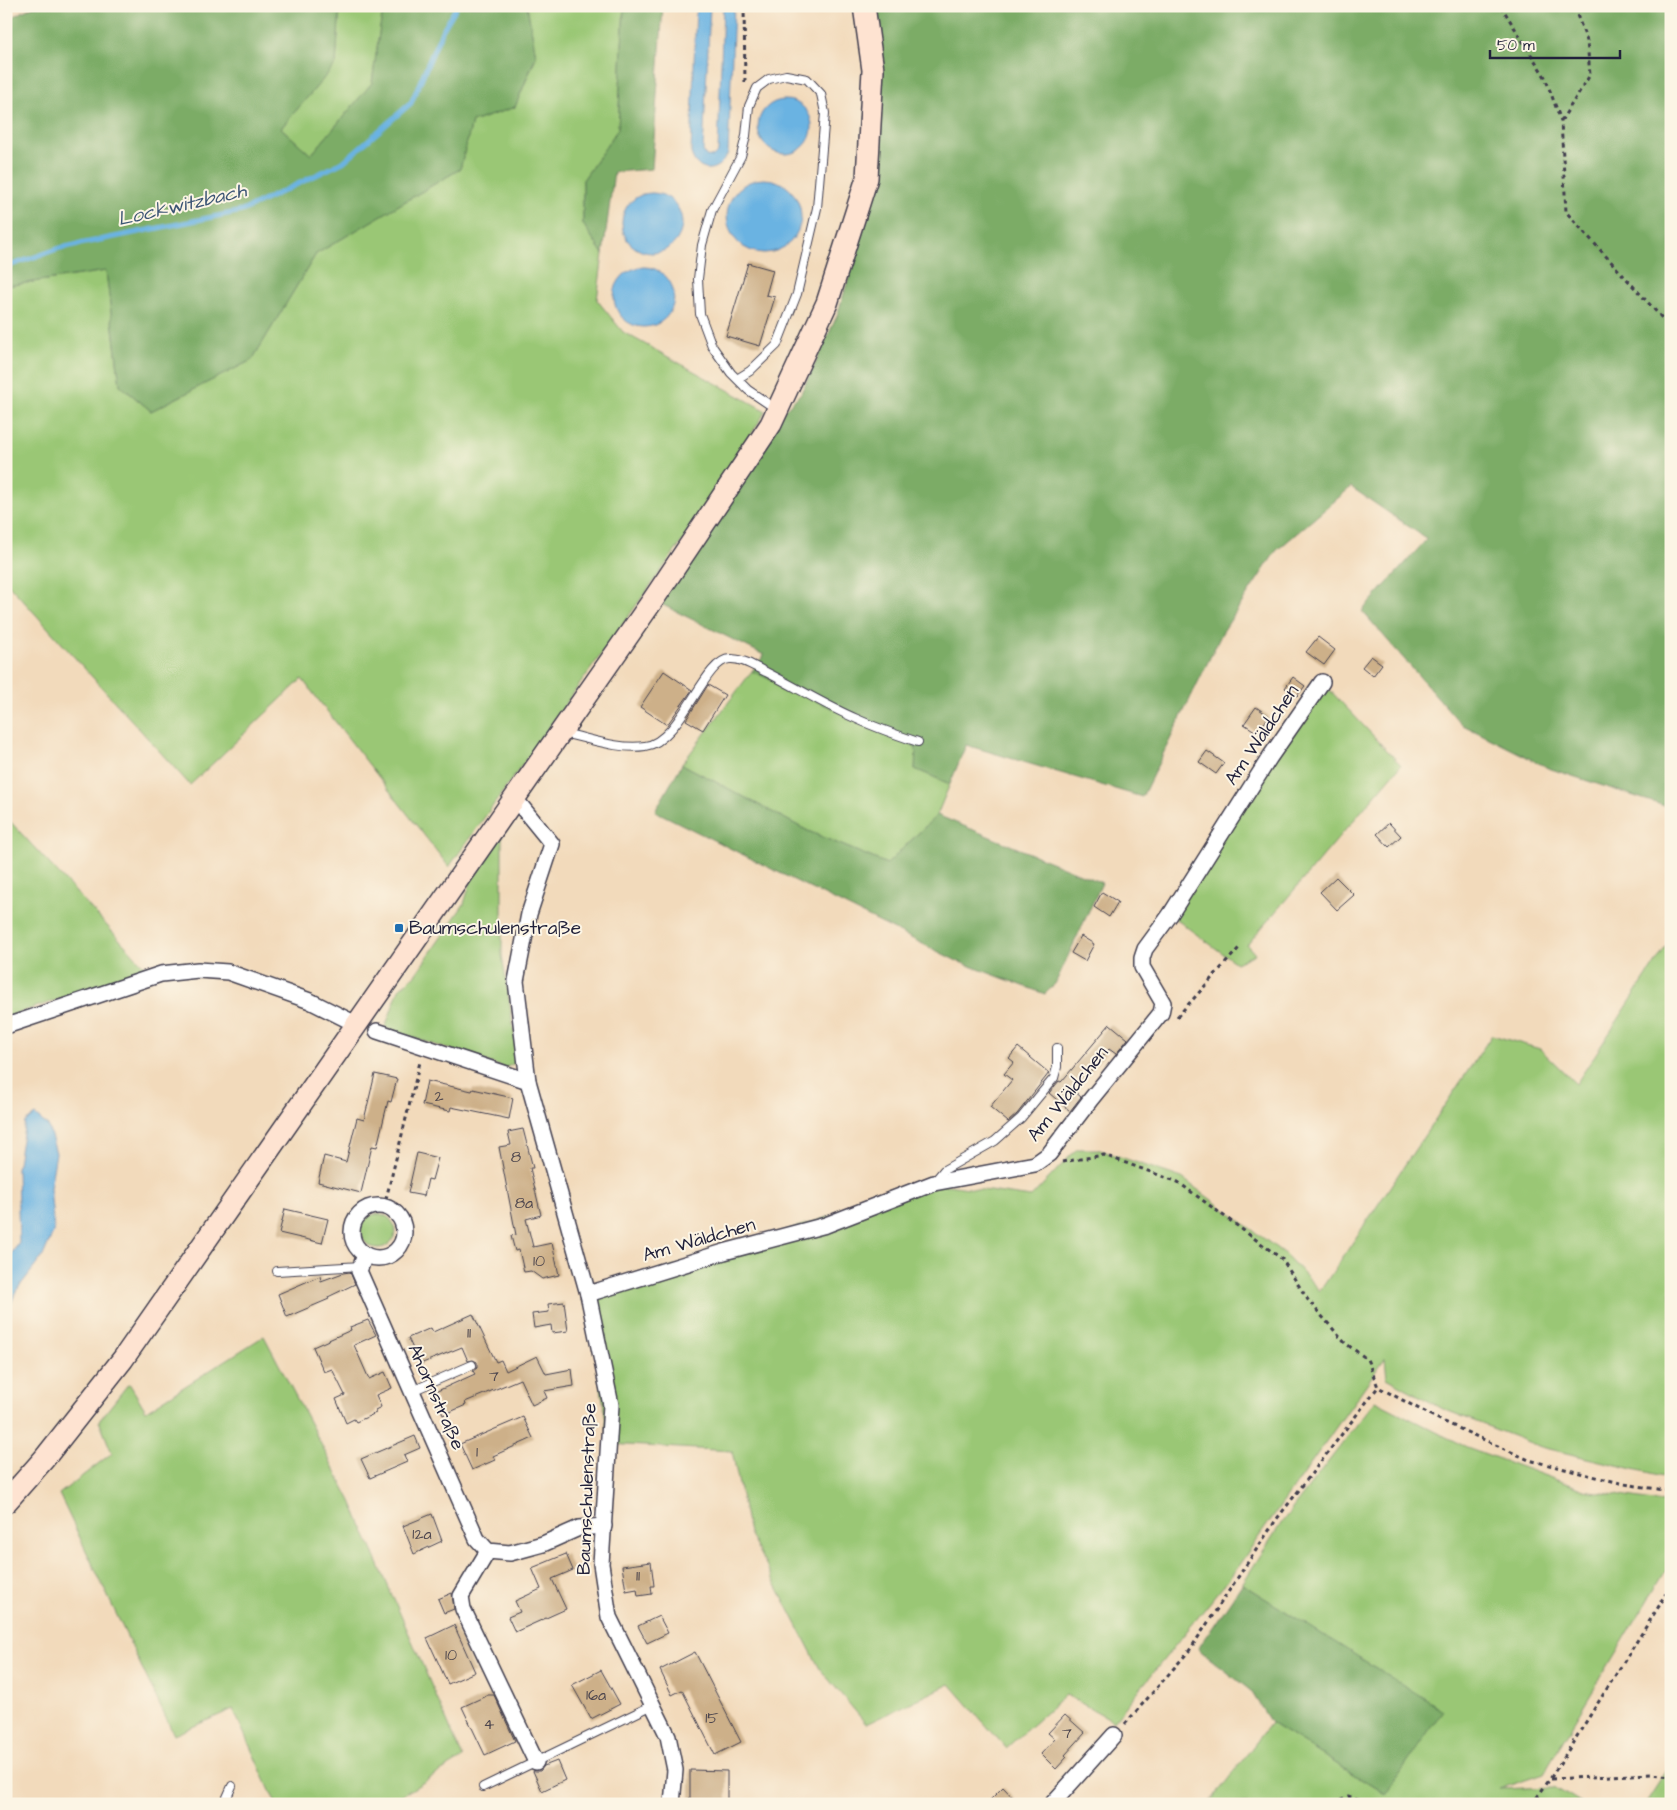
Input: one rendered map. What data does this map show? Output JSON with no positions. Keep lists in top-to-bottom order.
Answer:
{
  "streets": {
    "street": ["Am Wäldchen", "Ahornstraße", "Baumschulenstraße"]
  },
  "crossings": [
    ["Am Wäldchen", "Baumschulenstraße"]
  ],
  "water": ["Lockwitzbach"],
  "places": {
    "transit": ["Baumschulenstraße"]
  },
  "house_numbers": [
    "2",
    "8",
    "8a",
    "10",
    "11",
    "7",
    "1",
    "12a",
    "11",
    "10",
    "16a",
    "15",
    "4",
    "7"
  ],
  "scale_bar": "50 m"
}
